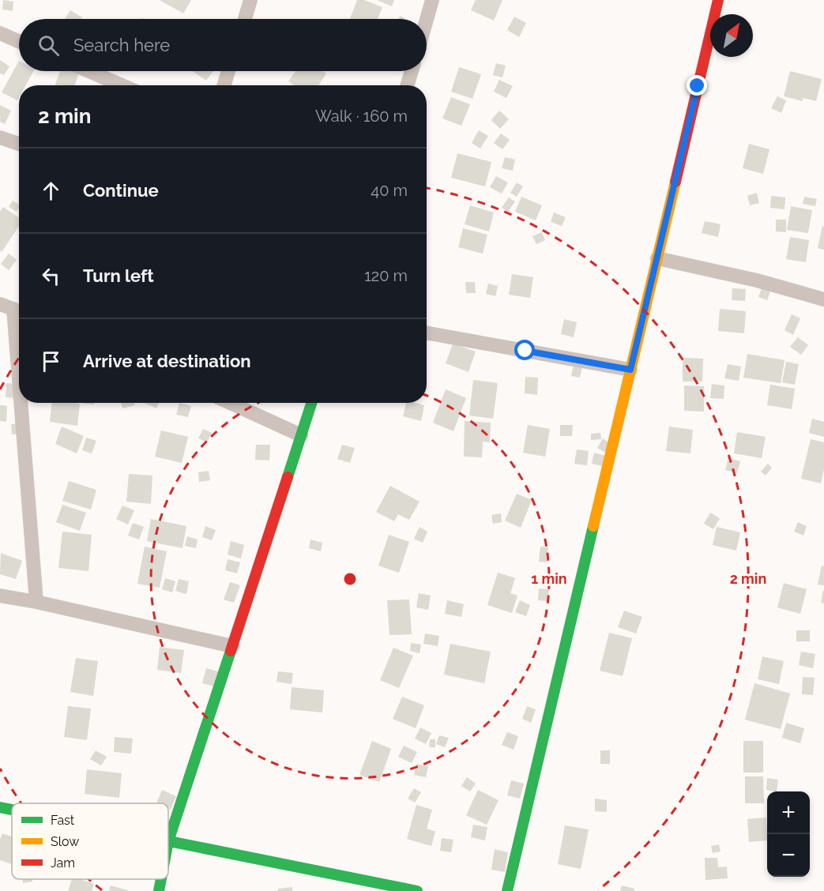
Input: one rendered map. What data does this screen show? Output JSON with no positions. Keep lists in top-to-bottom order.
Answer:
{
  "legend": ["Fast", "Slow", "Jam"],
  "north": "top right",
  "page": {
    "search": "Search here",
    "heading": ["2 min", "Walk · 160 m"],
    "list": [
      ["Continue", "40 m"],
      ["Turn left", "120 m"],
      "Arrive at destination"
    ],
    "map_buttons": ["+", "−"]
  },
  "rings": ["1 min", "2 min"]
}
